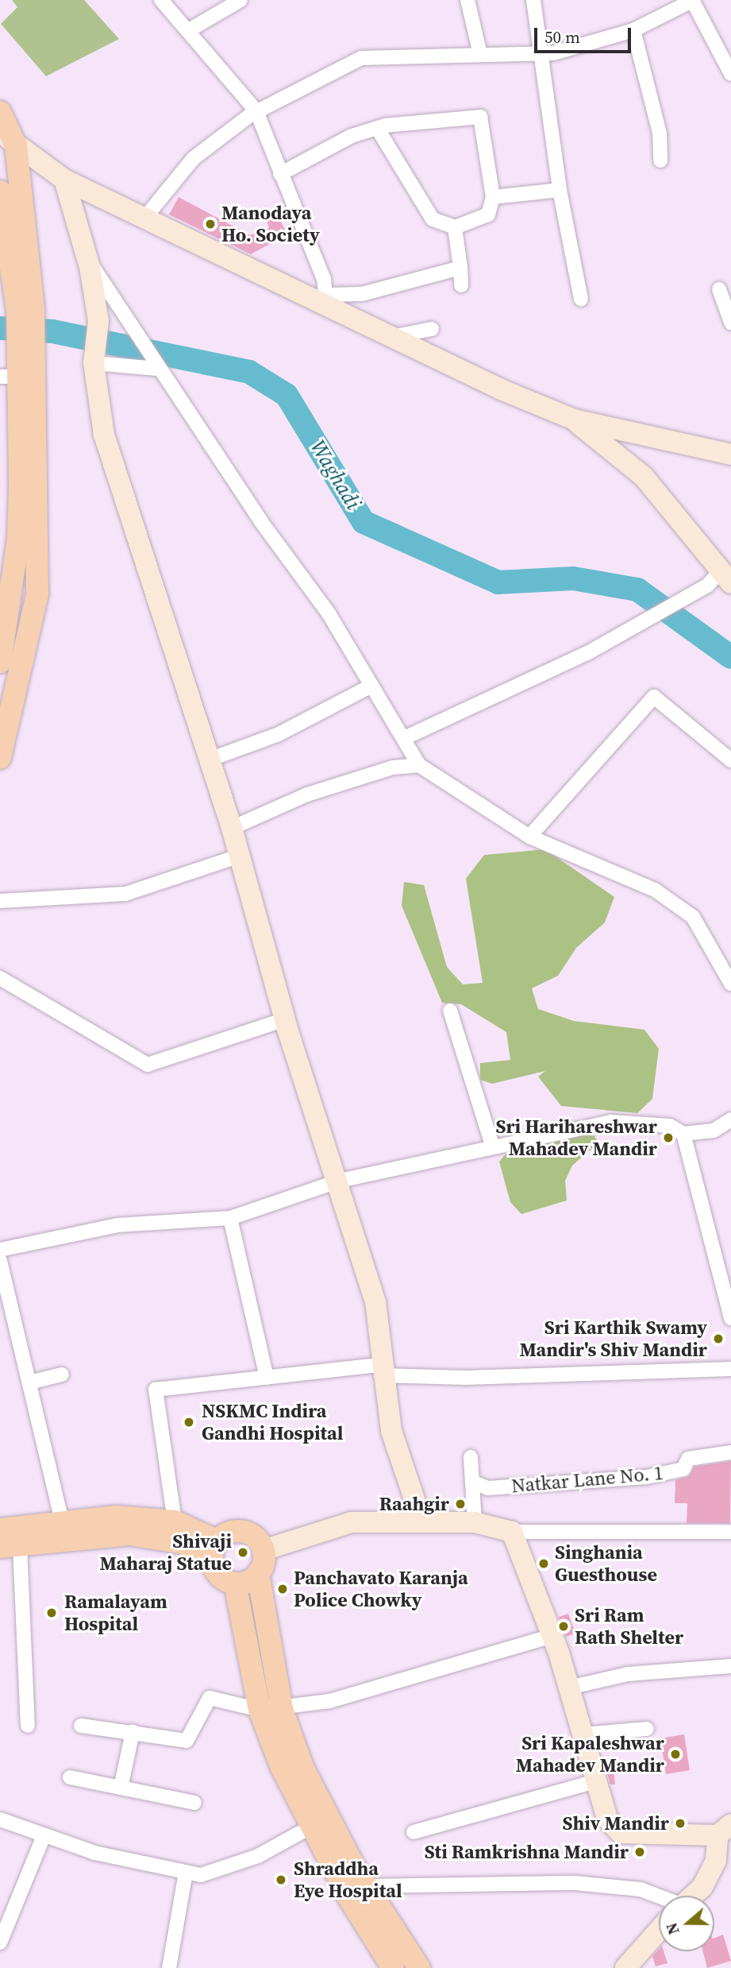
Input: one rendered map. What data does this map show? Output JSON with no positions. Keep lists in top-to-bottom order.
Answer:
{
  "streets": {
    "street": ["Natkar Lane No. 1"]
  },
  "water": ["Waghadi"],
  "places": [
    "Manodaya Ho. Society",
    "Sri Harihareshwar Mahadev Mandir",
    "Sri Karthik Swamy Mandir's Shiv Mandir",
    "NSKMC Indira Gandhi Hospital",
    "Raahgir",
    "Shivaji Maharaj Statue",
    "Singhania Guesthouse",
    "Panchavato Karanja Police Chowky",
    "Ramalayam Hospital",
    "Sri Ram Rath Shelter",
    "Sri Kapaleshwar Mahadev Mandir",
    "Shiv Mandir",
    "Sti Ramkrishna Mandir",
    "Shraddha Eye Hospital"
  ],
  "scale_bar": "50 m",
  "north": "left"
}
